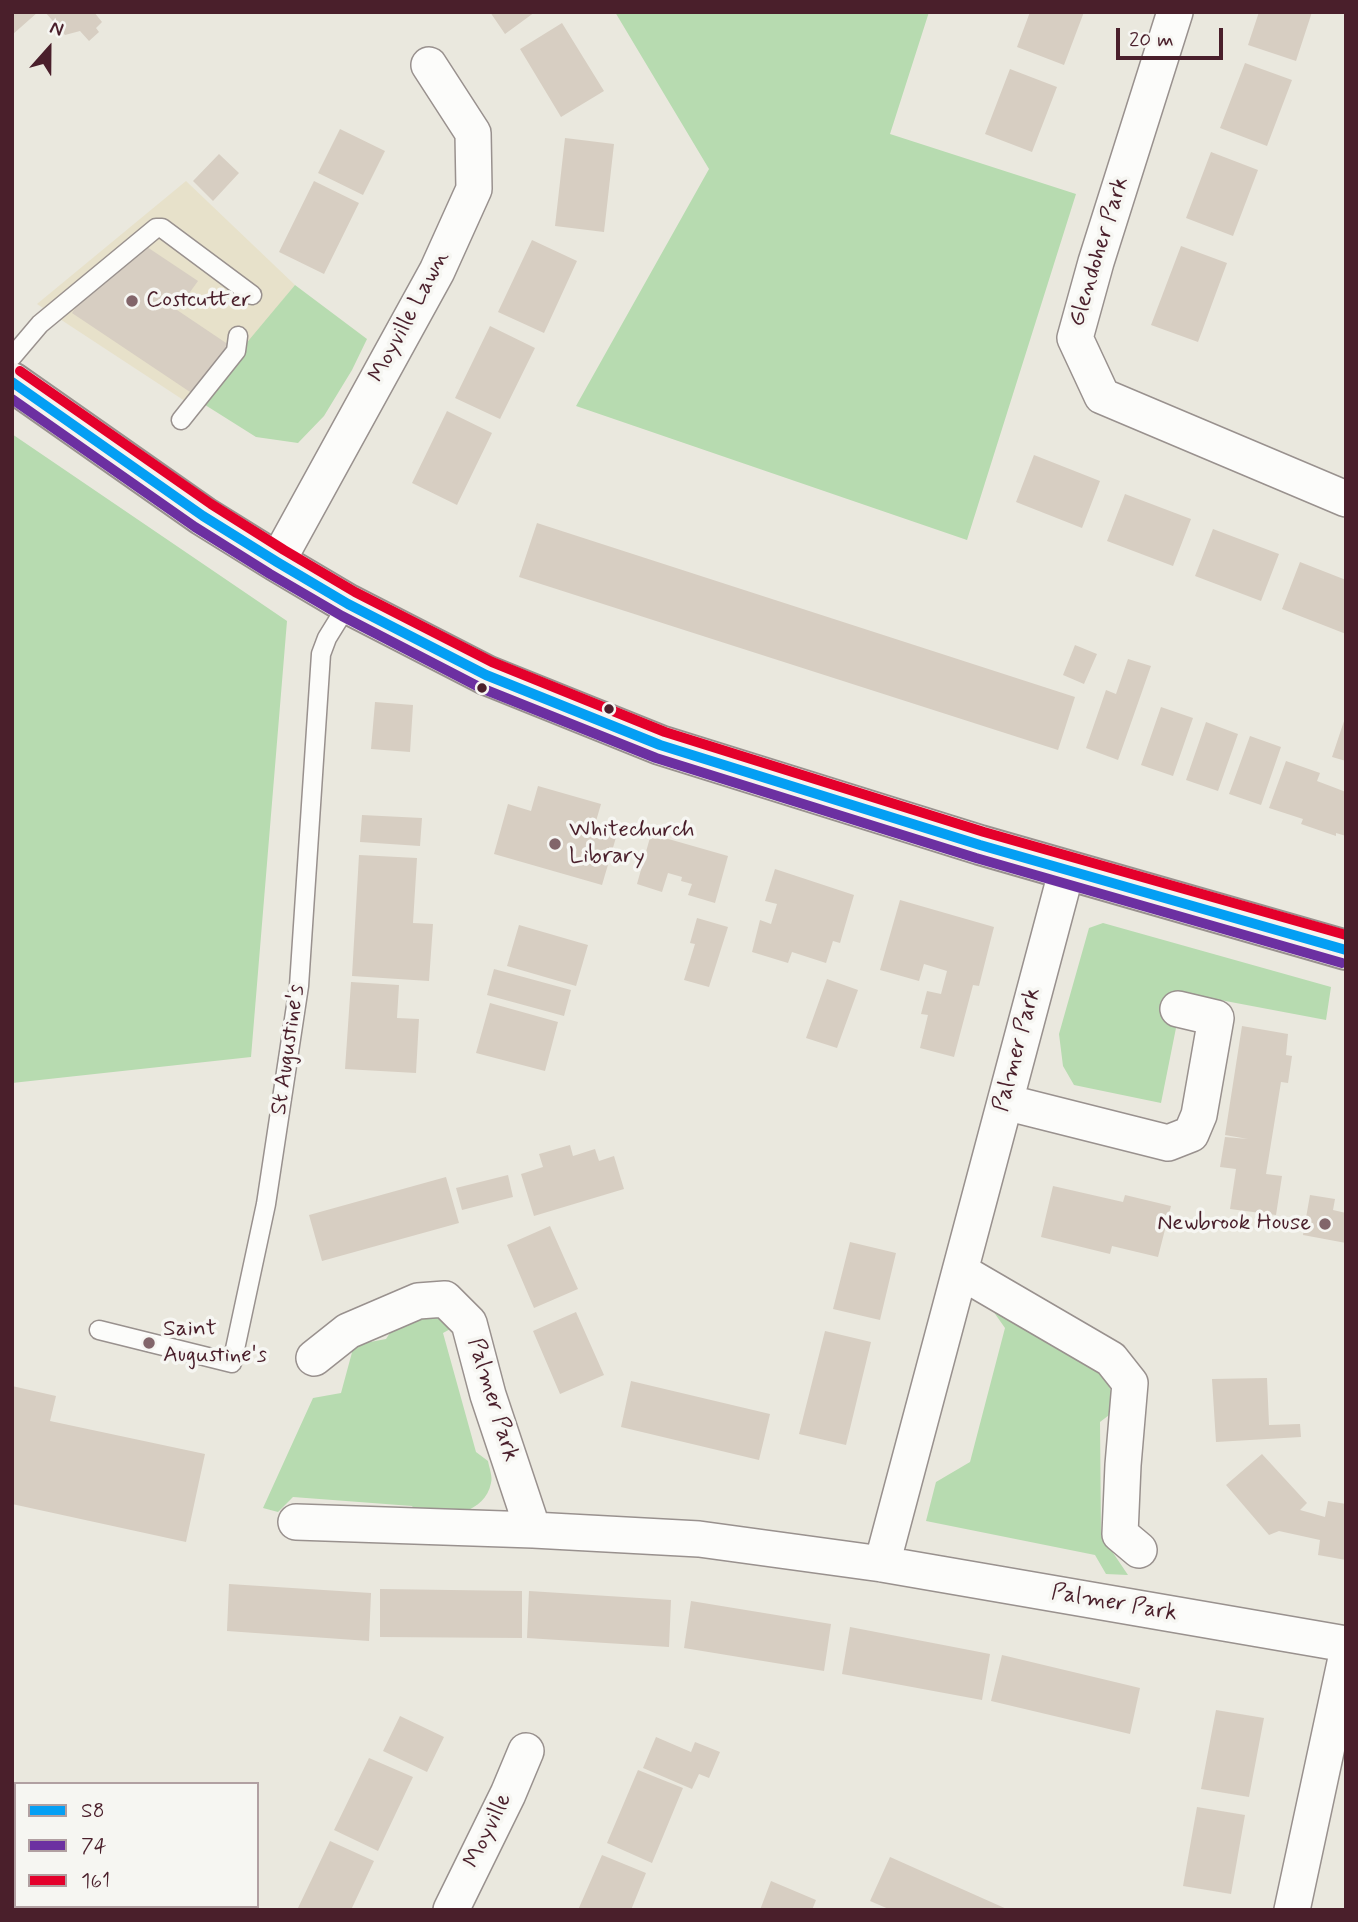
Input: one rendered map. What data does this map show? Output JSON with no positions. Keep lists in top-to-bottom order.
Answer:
{
  "streets": {
    "street": [
      "Glendoher Park",
      "Moyville Lawn",
      "Palmer Park",
      "Moyville"
    ],
    "lane": ["St Augustine's"]
  },
  "places": [
    "Costcutter",
    "Whitechurch Library",
    "Newbrook House",
    "Saint Augustine's"
  ],
  "lines": ["transit line 161", "transit line S8", "transit line 74"],
  "legend": ["S8", "74", "161"],
  "scale_bar": "20 m",
  "north": "top"
}
